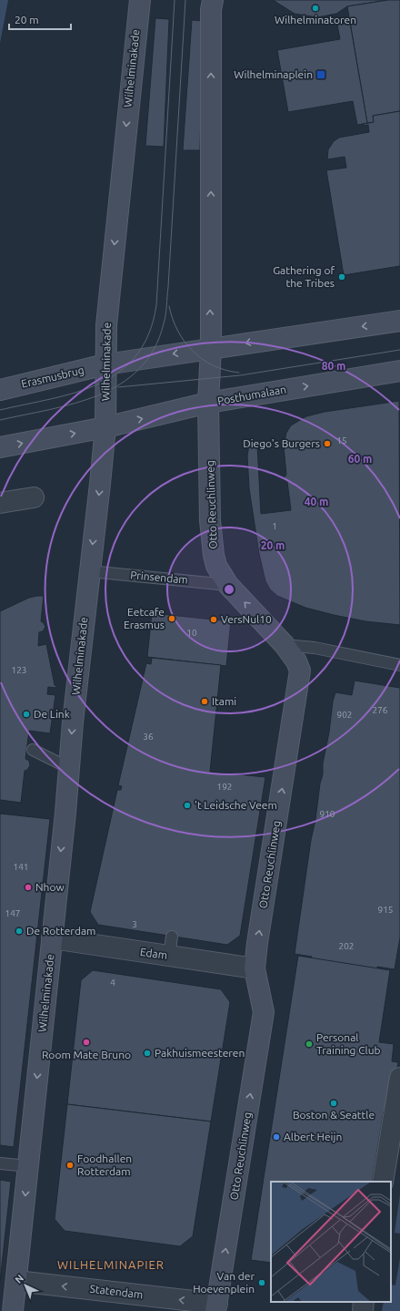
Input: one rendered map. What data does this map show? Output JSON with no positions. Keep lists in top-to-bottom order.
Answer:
{
  "streets": {
    "street": [
      "Wilhelminakade",
      "Erasmusbrug",
      "Posthumalaan",
      "Otto Reuchlinweg",
      "Edam",
      "Statendam"
    ],
    "lane": ["Prinsendam"]
  },
  "crossings": [
    ["Wilhelminakade", "Erasmusbrug"],
    ["Wilhelminakade", "Posthumalaan"],
    ["Wilhelminakade", "Prinsendam"],
    ["Wilhelminakade", "Edam"],
    ["Wilhelminakade", "Statendam"],
    ["Posthumalaan", "Otto Reuchlinweg"],
    ["Otto Reuchlinweg", "Prinsendam"],
    ["Otto Reuchlinweg", "Edam"],
    ["Otto Reuchlinweg", "Statendam"]
  ],
  "one_way": ["Wilhelminakade", "Otto Reuchlinweg", "Statendam"],
  "districts": ["WILHELMINAPIER"],
  "places": {
    "other": [
      "Wilhelminatoren",
      "Gathering of the Tribes",
      "Diego's Burgers",
      "Eetcafe Erasmus",
      "VersNul10",
      "Itami",
      "De Link",
      "'t Leidsche Veem",
      "Nhow",
      "De Rotterdam",
      "Room Mate Bruno",
      "Personal Training Club",
      "Pakhuismeesteren",
      "Boston & Seattle",
      "Albert Heijn",
      "Foodhallen Rotterdam",
      "Van der Hoevenplein"
    ],
    "transit": ["Wilhelminaplein"]
  },
  "house_numbers": [
    "15",
    "1",
    "10",
    "123",
    "276",
    "902",
    "36",
    "192",
    "910",
    "141",
    "915",
    "147",
    "3",
    "202",
    "4"
  ],
  "scale_bar": "20 m",
  "north": "top left",
  "rings": [
    "80 m",
    "60 m",
    "40 m",
    "20 m"
  ]
}
